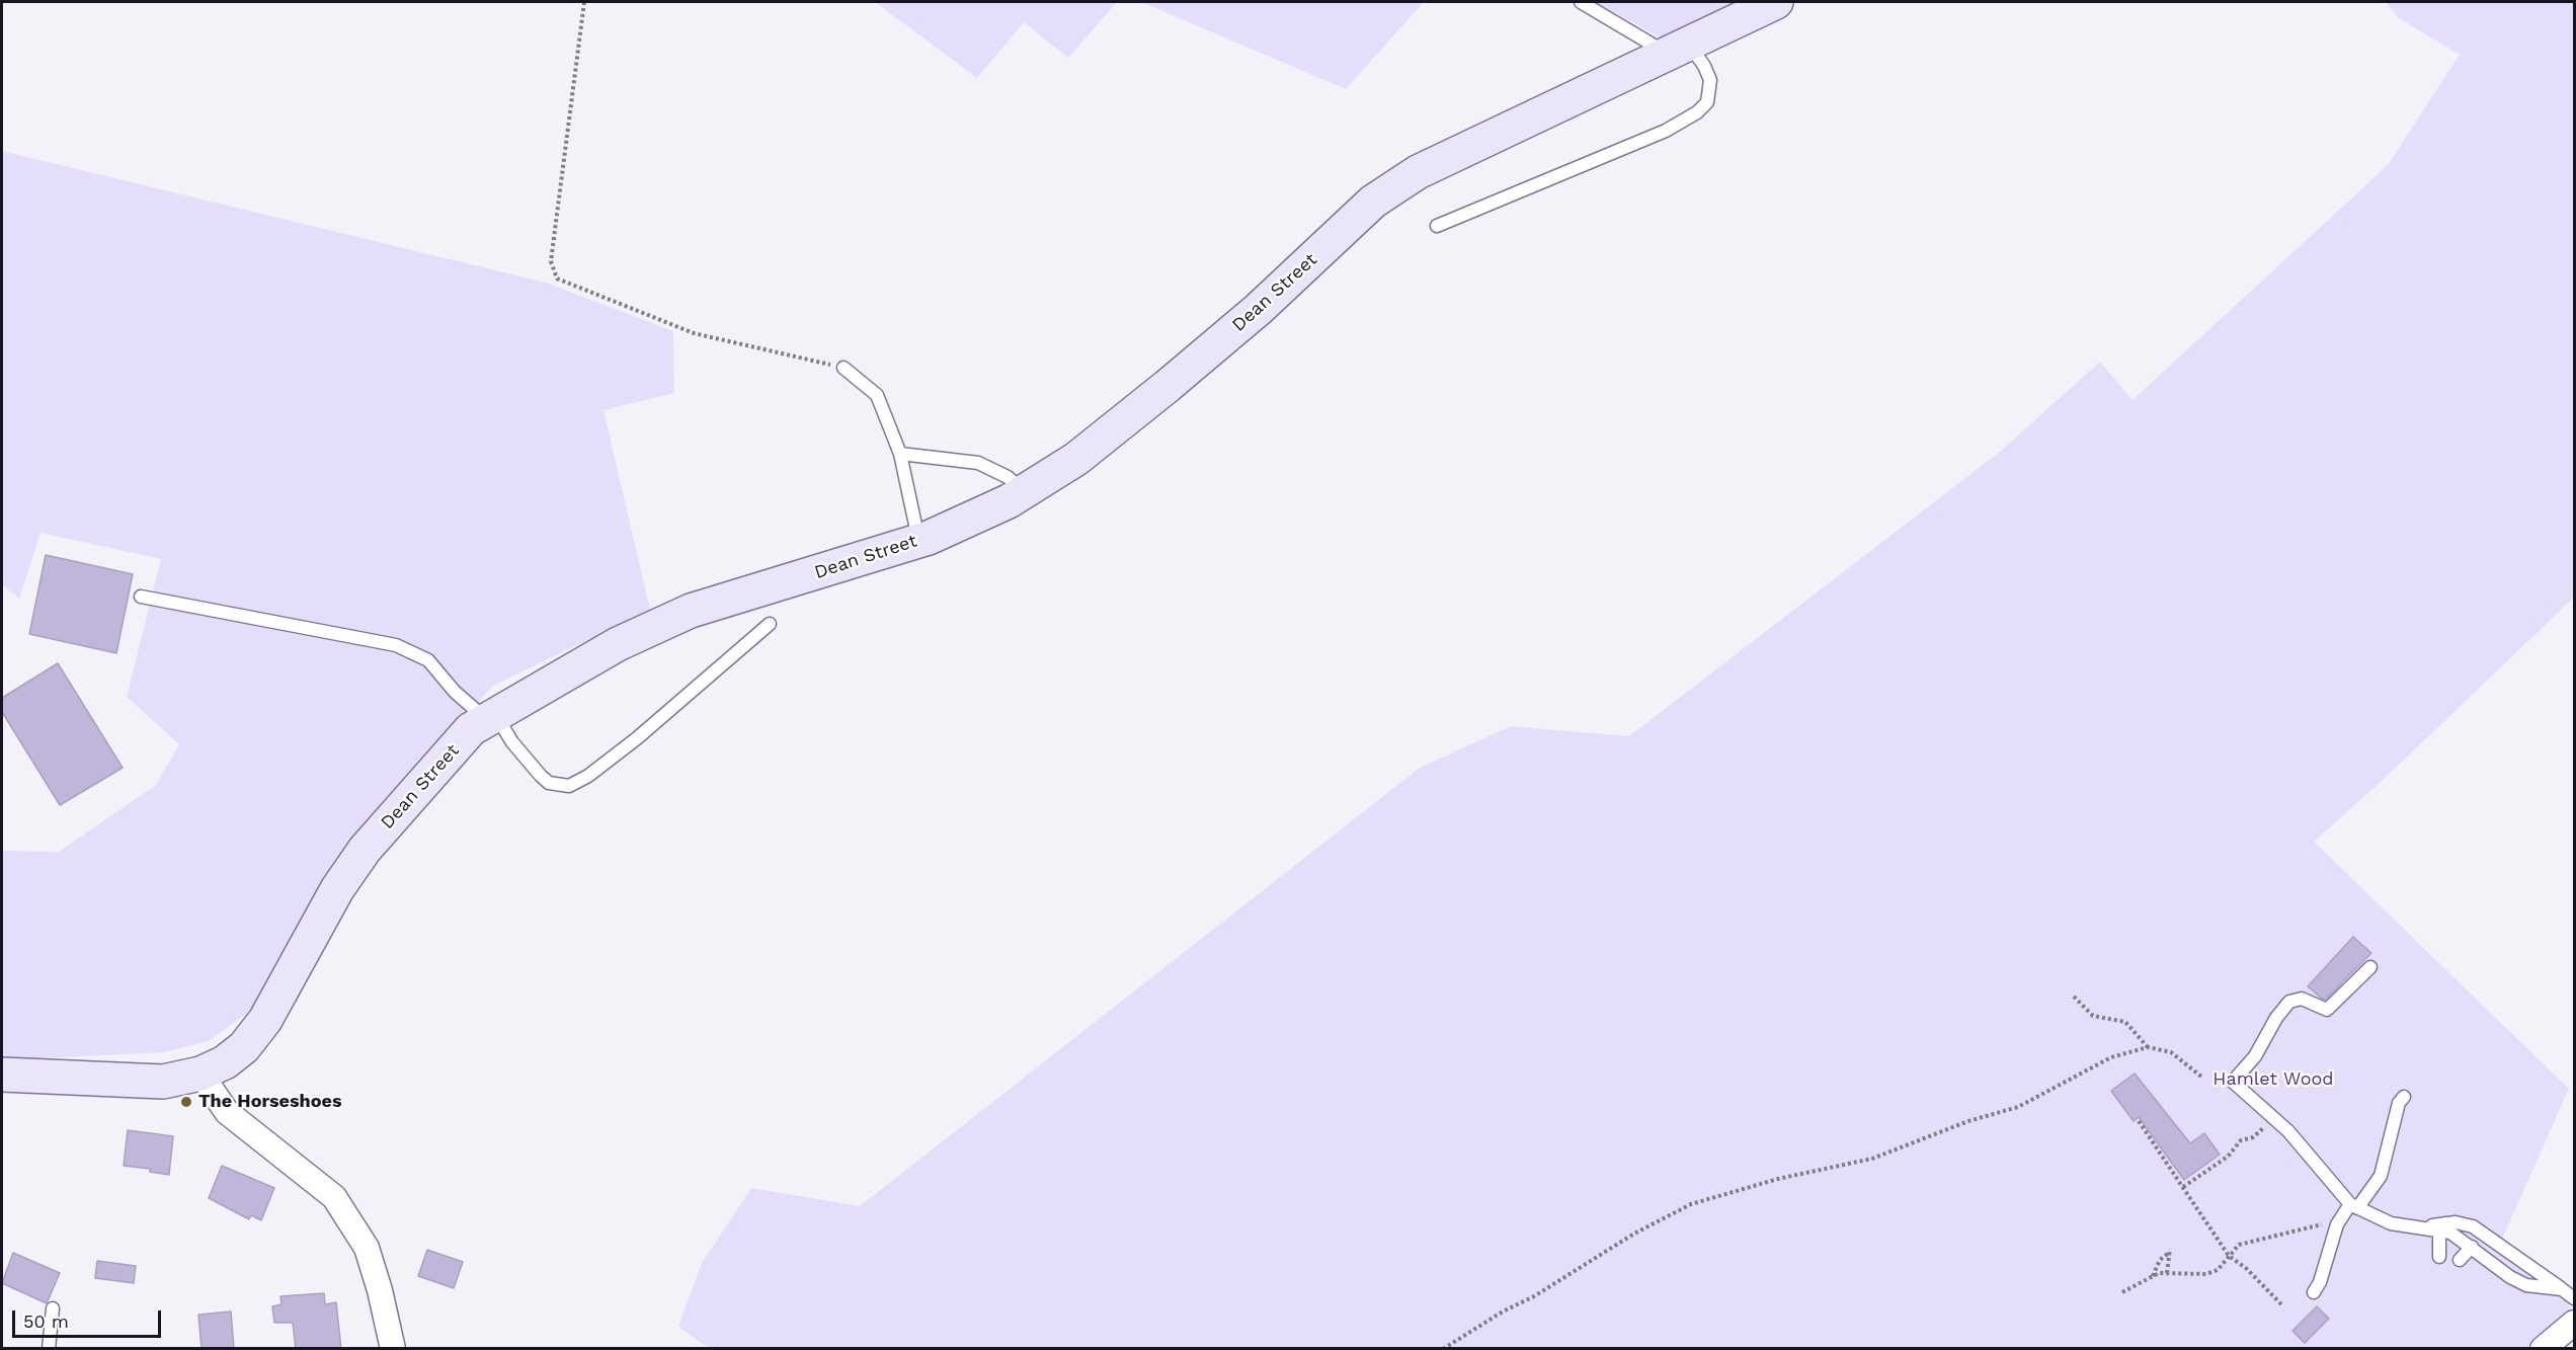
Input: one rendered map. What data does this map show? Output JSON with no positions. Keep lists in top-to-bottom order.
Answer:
{
  "streets": {
    "street": ["Dean Street"]
  },
  "parks": ["Hamlet Wood"],
  "places": ["The Horseshoes"],
  "scale_bar": "50 m"
}
